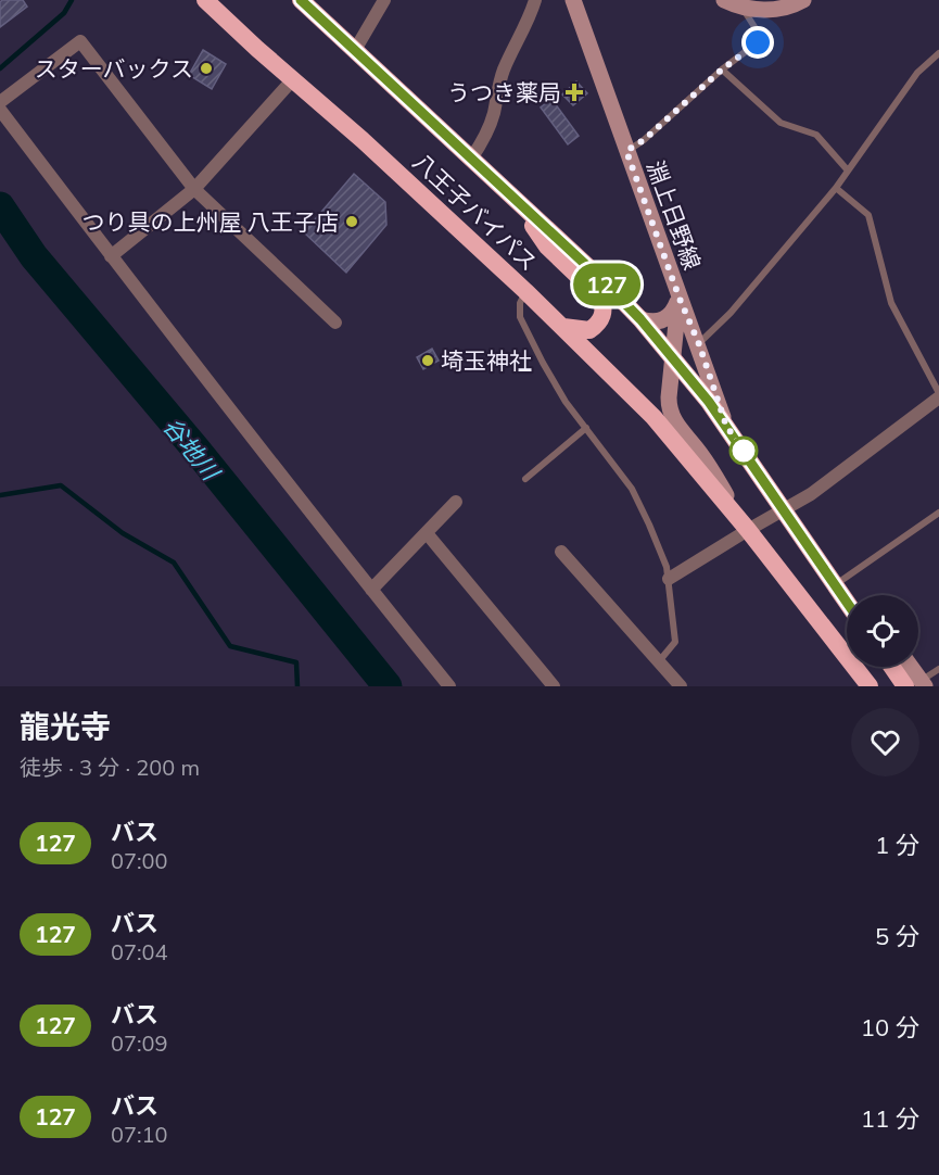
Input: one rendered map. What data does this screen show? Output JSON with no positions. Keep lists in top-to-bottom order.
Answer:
{
  "streets": {
    "highway": ["八王子バイパス"],
    "main road": ["淵上日野線"]
  },
  "crossings": [
    ["八王子バイパス", "淵上日野線"]
  ],
  "water": ["谷地川"],
  "places": {
    "other": ["スターバックス", "つり具の上州屋 八王子店", "埼玉神社"],
    "health": ["うつき薬局"]
  },
  "lines": ["bus line 127"],
  "page": {
    "on_map": "127",
    "heading": ["龍光寺", "徒歩 · 3 分 · 200 m"],
    "list": [
      {
        "mark": "127",
        "name": "バス",
        "note": "07:00",
        "value": "1 分"
      },
      {
        "mark": "127",
        "name": "バス",
        "note": "07:04",
        "value": "5 分"
      },
      {
        "mark": "127",
        "name": "バス",
        "note": "07:09",
        "value": "10 分"
      },
      {
        "mark": "127",
        "name": "バス",
        "note": "07:10",
        "value": "11 分"
      }
    ]
  }
}
